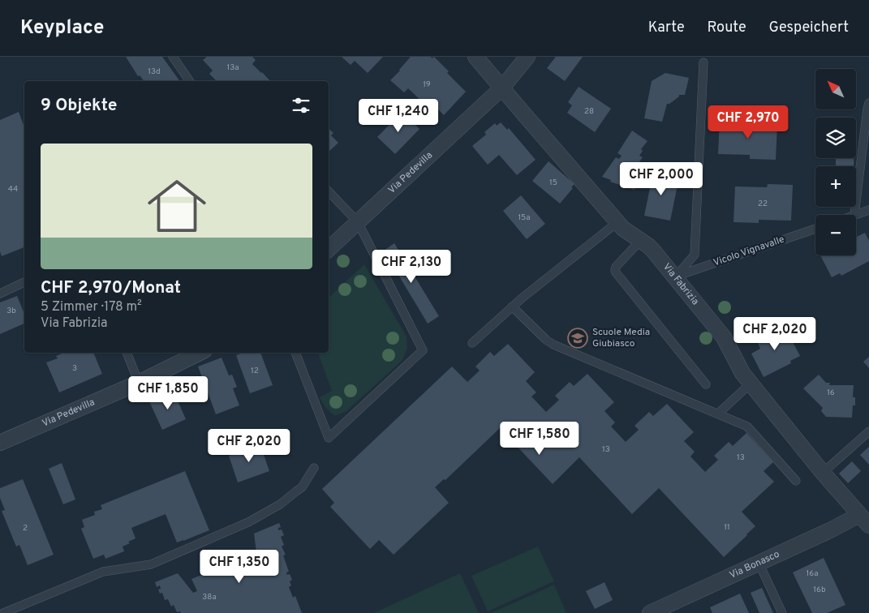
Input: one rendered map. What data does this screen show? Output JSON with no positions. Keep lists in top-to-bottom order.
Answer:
{
  "streets": {
    "street": ["Via Pedevilla", "Via Fabrizia", "Via Bonasco"],
    "lane": ["Vicolo Vignavalle"]
  },
  "crossings": [
    ["Via Pedevilla", "Via Fabrizia"],
    ["Vicolo Vignavalle", "Via Fabrizia"],
    ["Via Fabrizia", "Via Bonasco"]
  ],
  "places": {
    "school or university": ["Scuole Media Giubiasco"]
  },
  "house_numbers": [
    "13a",
    "13d",
    "19",
    "28",
    "15",
    "44",
    "22",
    "15a",
    "3b",
    "3",
    "12",
    "16",
    "13",
    "13",
    "11",
    "2",
    "16a",
    "16b",
    "38a"
  ],
  "north": "top left",
  "page": {
    "header": "Keyplace",
    "nav": ["Karte", "Route", "Gespeichert"],
    "map_buttons": ["+", "−"],
    "heading": "9 Objekte",
    "price": [
      "CHF 1,240",
      "CHF 2,970",
      "CHF 2,000",
      "CHF 2,130",
      "CHF 2,020",
      "CHF 1,850",
      "CHF 1,580",
      "CHF 2,020",
      "CHF 1,350"
    ],
    "list": [
      {
        "name": "CHF 2,970/Monat",
        "note": "5 Zimmer · 178 m² · Via Fabrizia"
      }
    ]
  }
}
